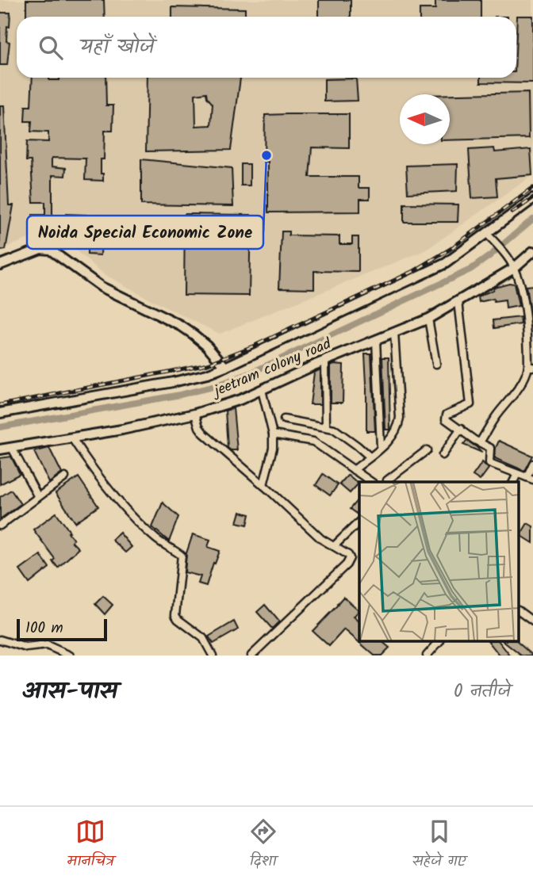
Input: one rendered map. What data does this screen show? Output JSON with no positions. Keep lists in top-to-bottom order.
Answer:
{
  "streets": {
    "street": ["jeetram colony road"]
  },
  "places": ["Noida Special Economic Zone"],
  "scale_bar": "100 m",
  "north": "left",
  "page": {
    "search": "यहाँ खोजें",
    "scale": "100 m",
    "heading": ["आस-पास", "0 नतीजे"],
    "nav": ["मानचित्र", "दिशा", "सहेजे गए"]
  }
}
